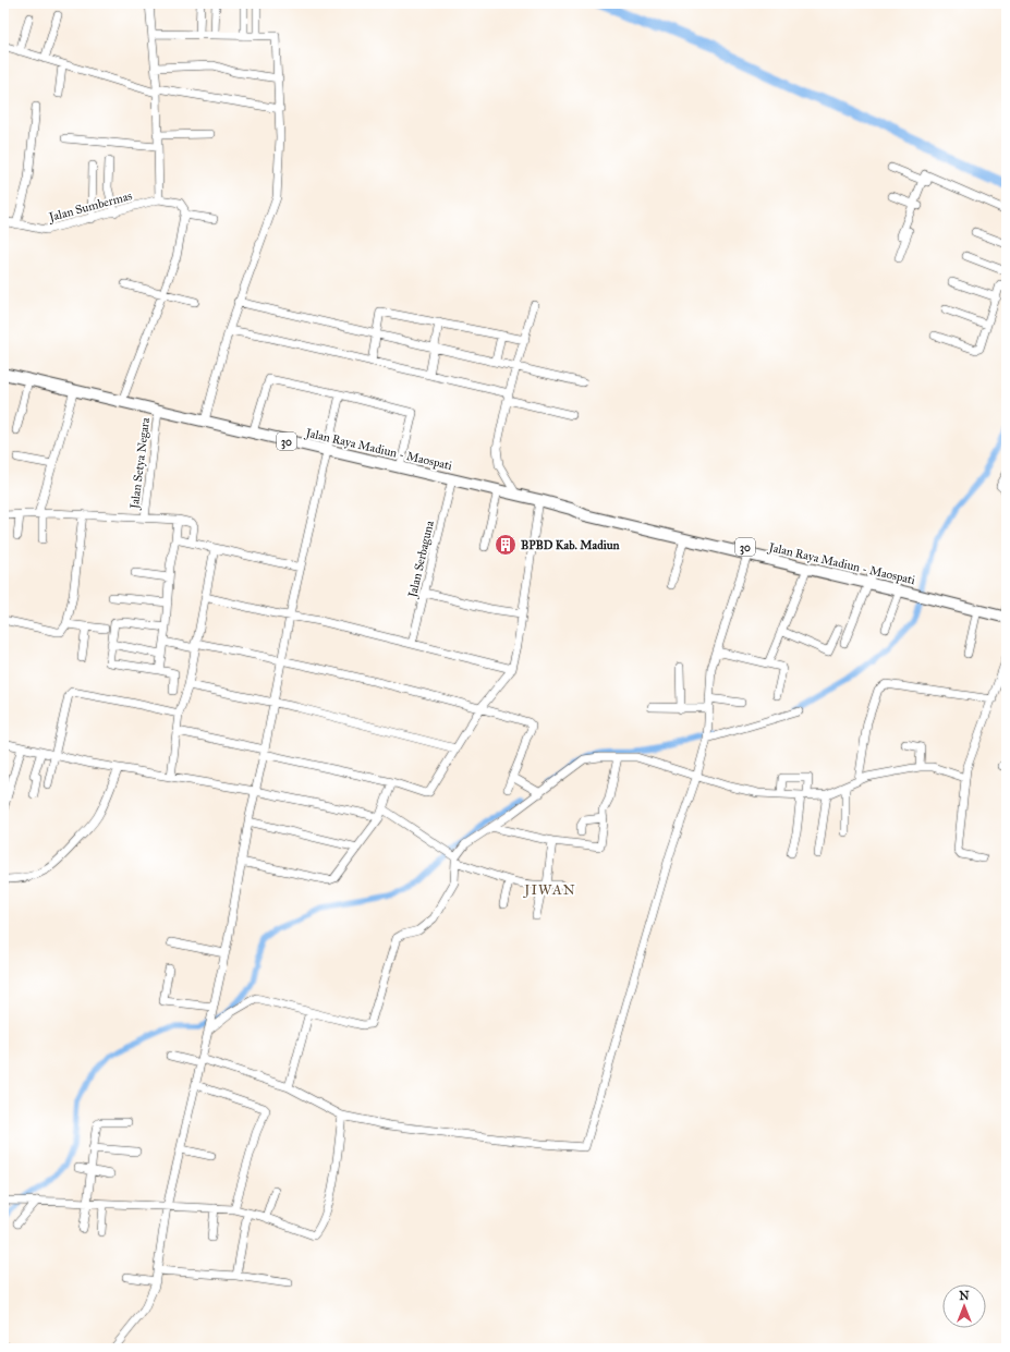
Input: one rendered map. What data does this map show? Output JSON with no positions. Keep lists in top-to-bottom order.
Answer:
{
  "streets": {
    "highway": ["30", "Jalan Raya Madiun - Maospati"],
    "street": ["Jalan Sumbermas", "Jalan Setya Negara", "Jalan Serbaguna"]
  },
  "crossings": [
    ["Jalan Raya Madiun - Maospati", "Jalan Setya Negara"],
    ["Jalan Raya Madiun - Maospati", "Jalan Serbaguna"]
  ],
  "districts": ["JIWAN"],
  "places": {
    "building": ["BPBD Kab. Madiun"]
  },
  "north": "top"
}
